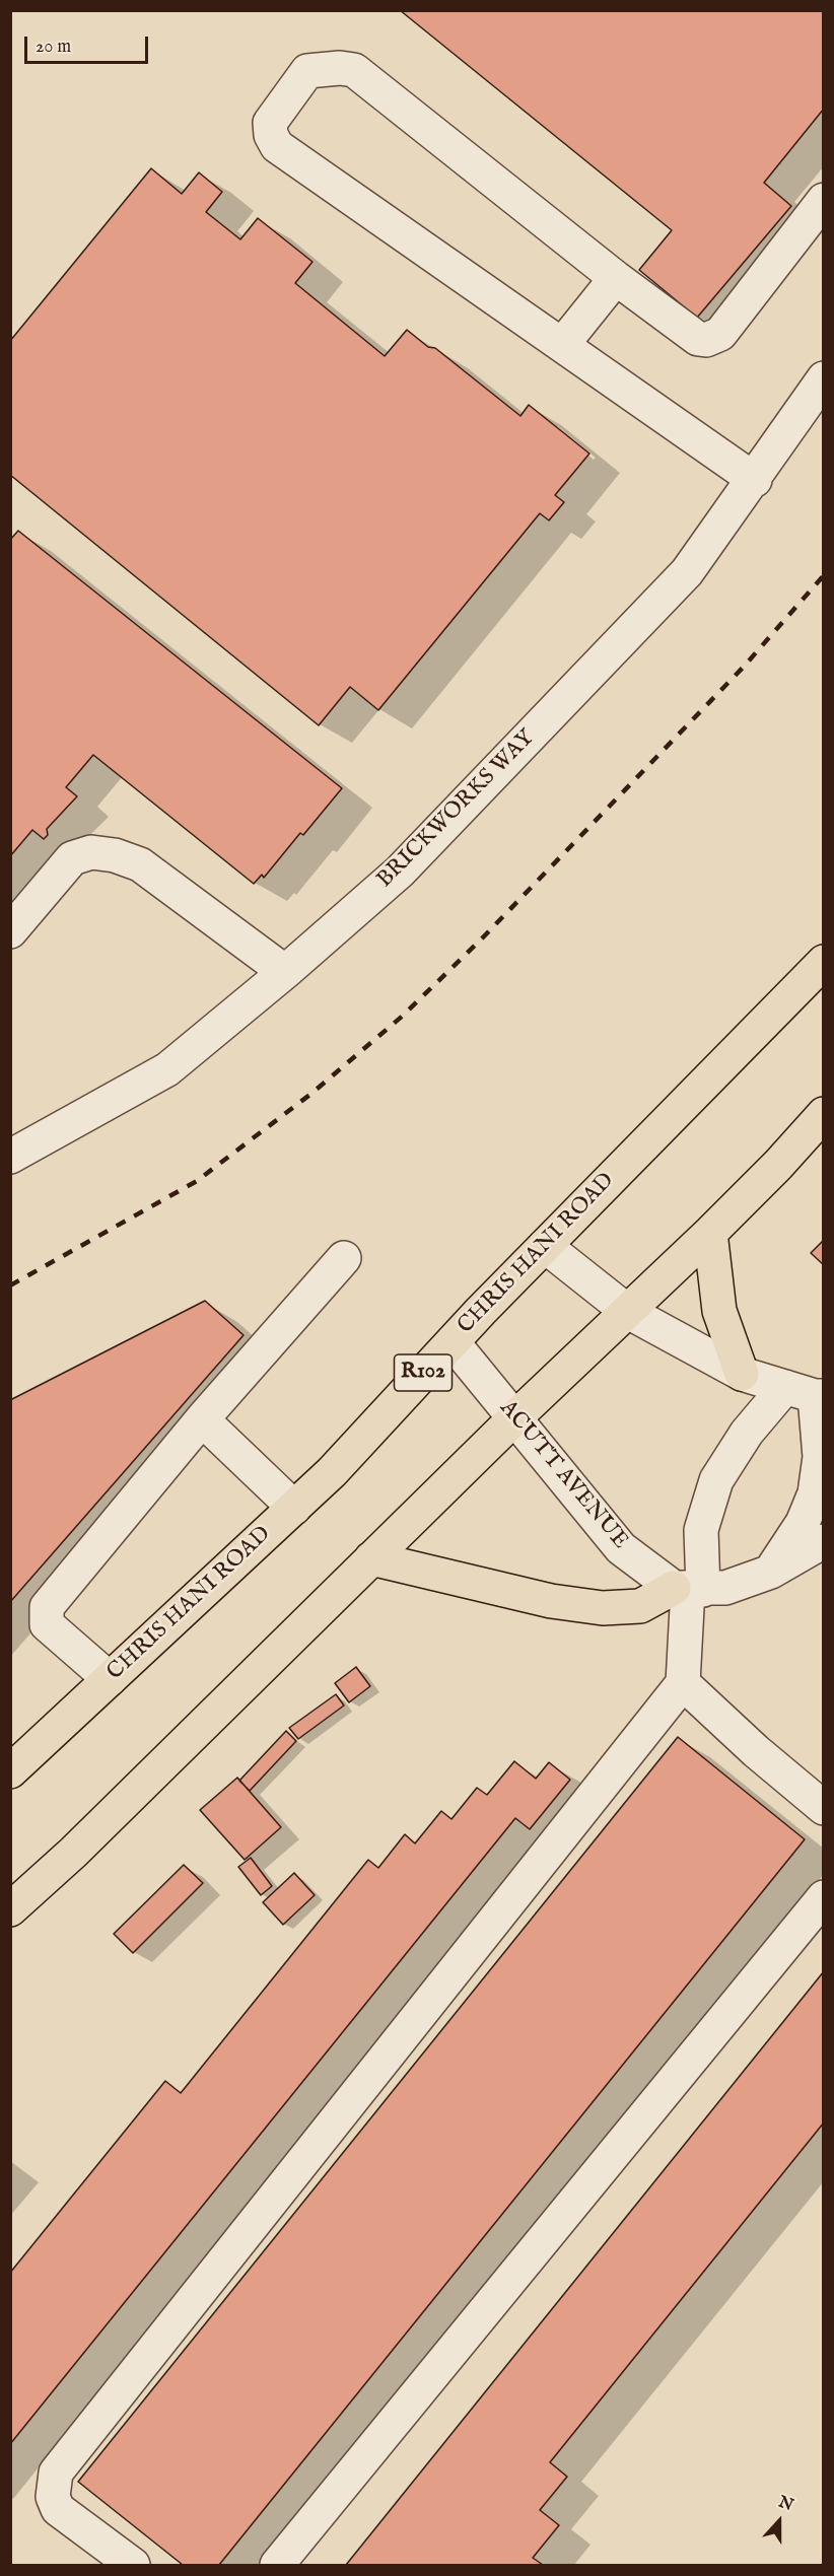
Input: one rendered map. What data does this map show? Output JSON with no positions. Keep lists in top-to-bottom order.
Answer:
{
  "streets": {
    "main road": ["CHRIS HANI ROAD", "R102"],
    "street": ["BRICKWORKS WAY", "ACUTT AVENUE"]
  },
  "crossings": [
    ["CHRIS HANI ROAD", "ACUTT AVENUE"]
  ],
  "scale_bar": "20 m",
  "north": "top"
}
